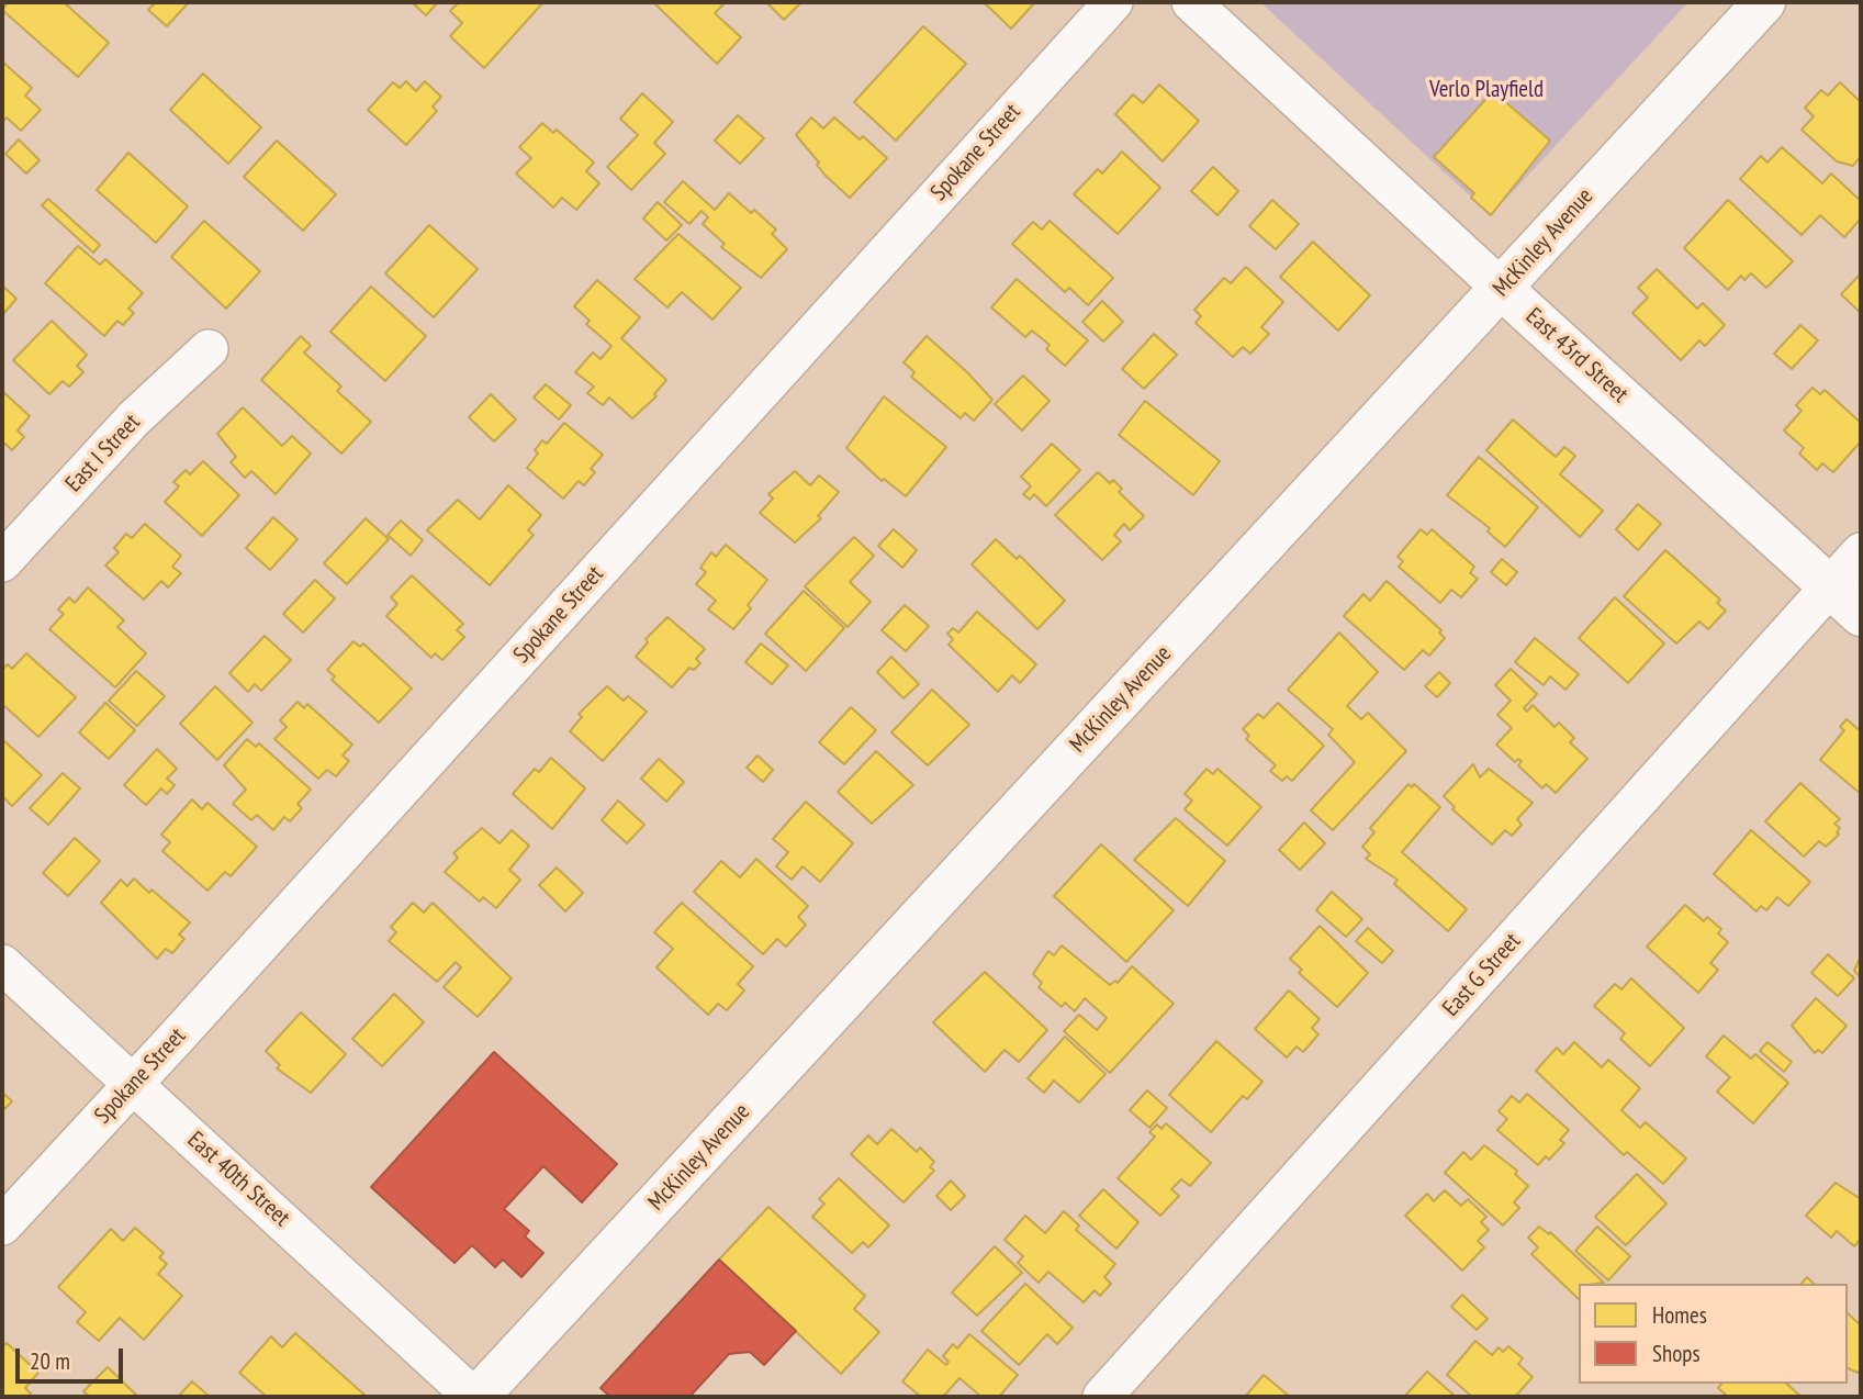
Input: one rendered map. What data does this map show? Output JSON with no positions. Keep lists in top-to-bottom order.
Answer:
{
  "streets": {
    "main road": ["McKinley Avenue", "East 43rd Street"],
    "street": [
      "Spokane Street",
      "East I Street",
      "East G Street",
      "East 40th Street"
    ]
  },
  "crossings": [
    ["Spokane Street", "East 40th Street"],
    ["McKinley Avenue", "East 43rd Street"],
    ["McKinley Avenue", "East 40th Street"],
    ["East 43rd Street", "East G Street"]
  ],
  "parks": ["Verlo Playfield"],
  "legend": ["Homes", "Shops"],
  "scale_bar": "20 m"
}
